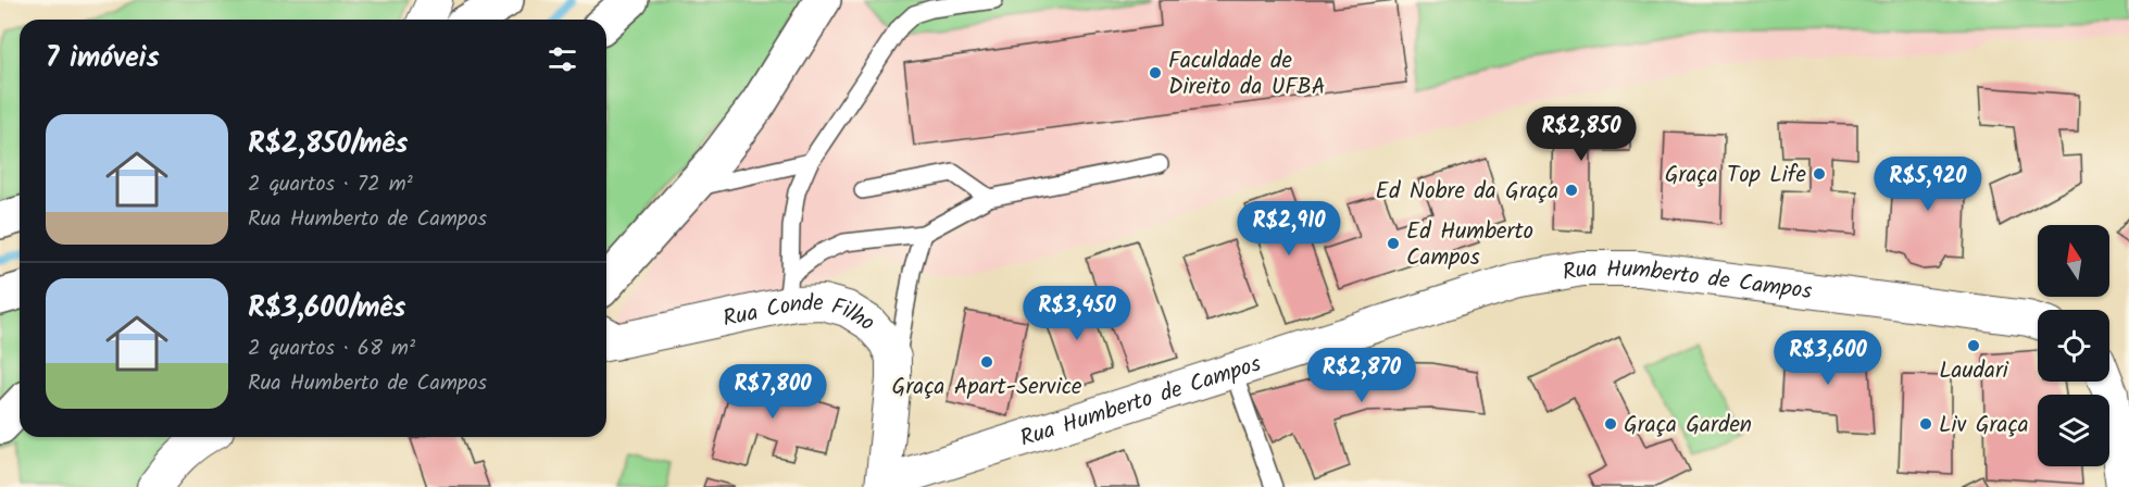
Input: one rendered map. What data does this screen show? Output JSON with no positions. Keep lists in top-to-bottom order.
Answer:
{
  "streets": {
    "street": ["Rua Humberto de Campos", "Rua Conde Filho"]
  },
  "crossings": [
    ["Rua Humberto de Campos", "Rua Conde Filho"]
  ],
  "places": [
    "Faculdade de Direito da UFBA",
    "Graça Top Life",
    "Ed Nobre da Graça",
    "Ed Humberto Campos",
    "Laudari",
    "Graça Apart-Service",
    "Graça Garden",
    "Liv Graça"
  ],
  "north": "top",
  "page": {
    "heading": "7 imóveis",
    "list": [
      {
        "name": "R$2,850/mês",
        "note": "2 quartos · 72 m² · Rua Humberto de Campos"
      },
      {
        "name": "R$3,600/mês",
        "note": "2 quartos · 68 m² · Rua Humberto de Campos"
      }
    ],
    "price": [
      "R$2,850",
      "R$5,920",
      "R$2,910",
      "R$3,450",
      "R$3,600",
      "R$2,870",
      "R$7,800"
    ]
  }
}
